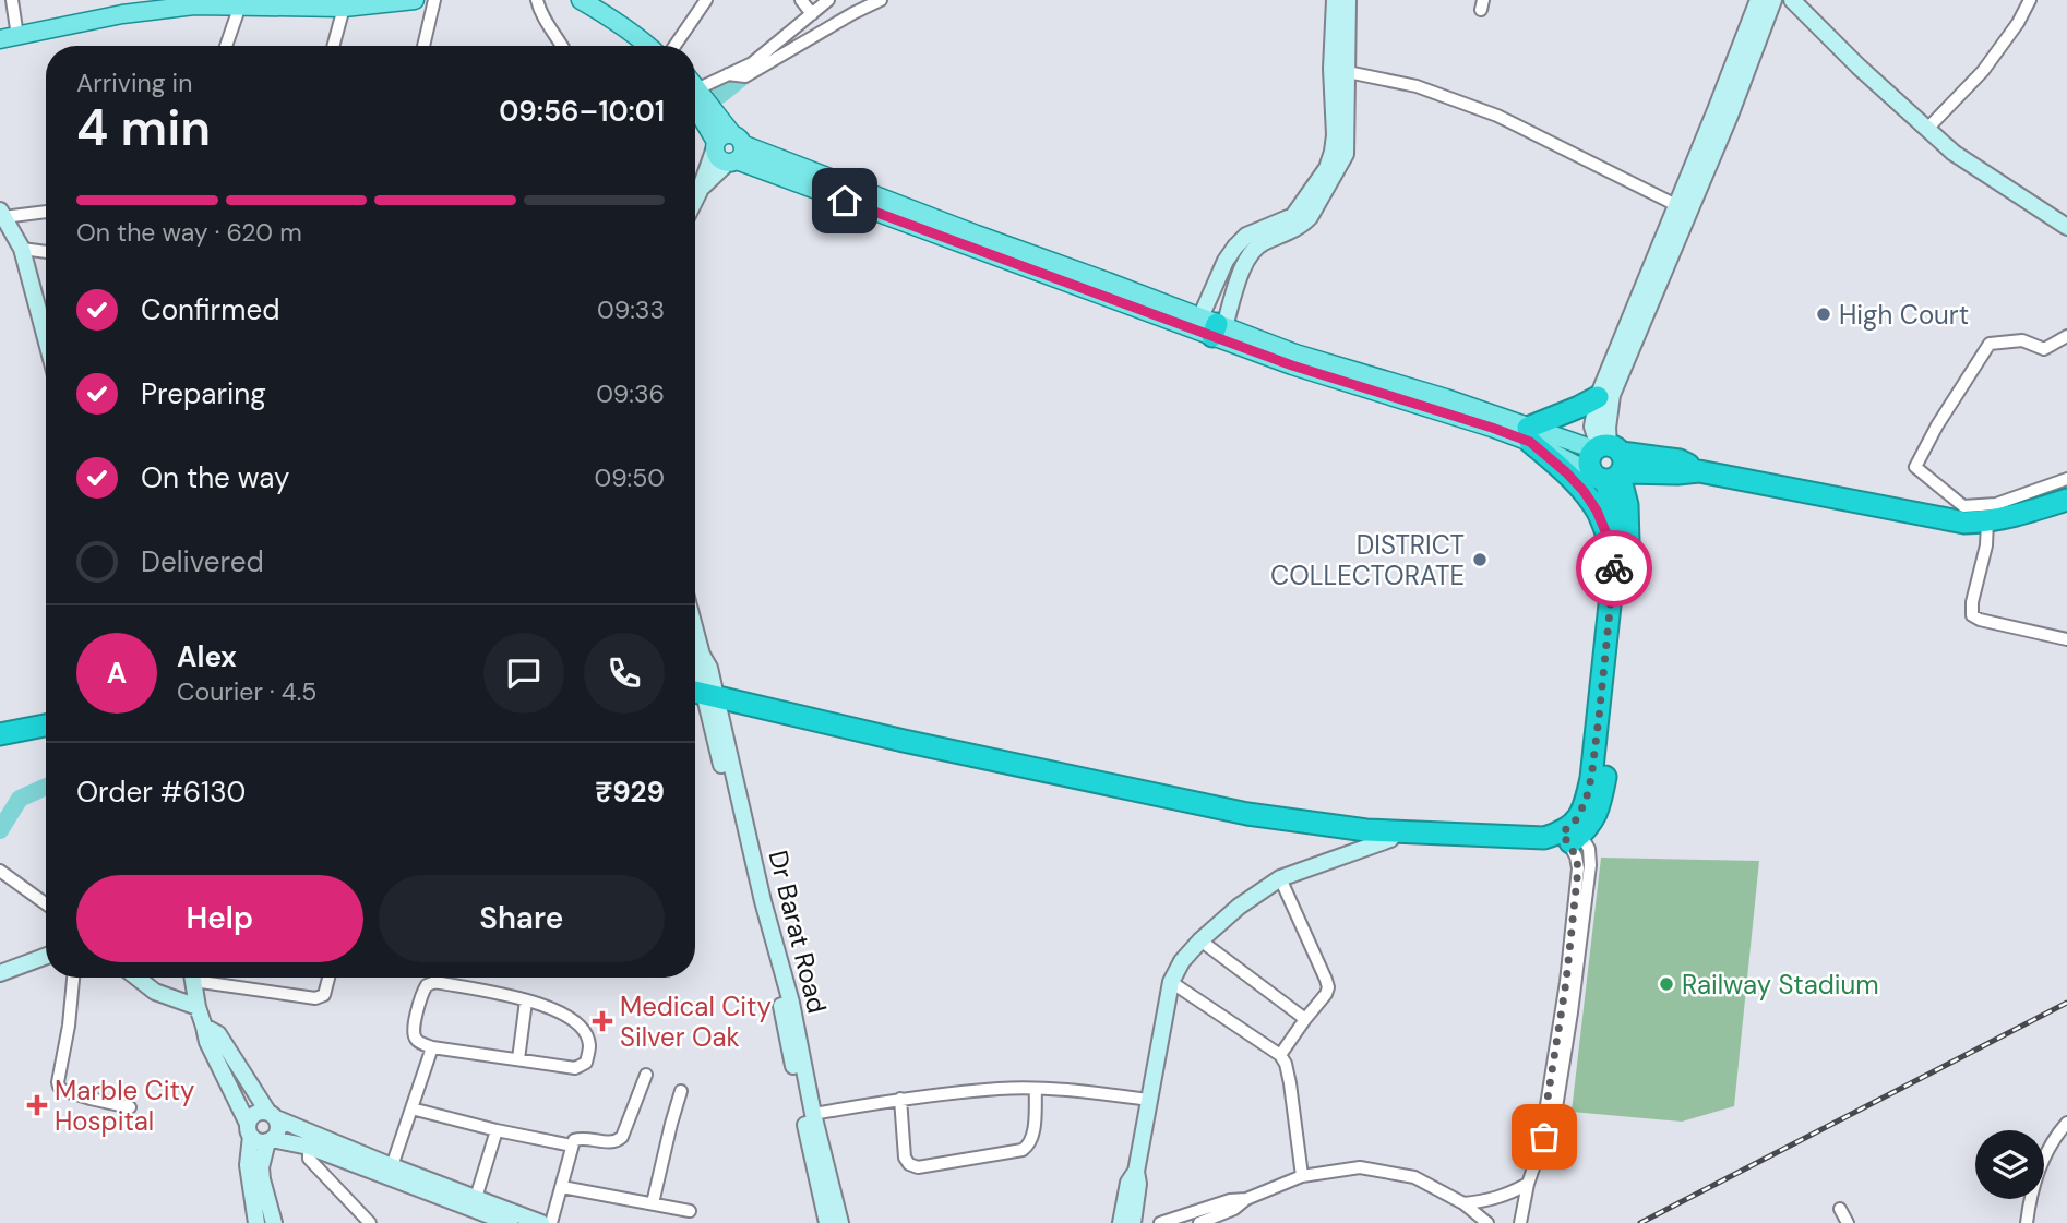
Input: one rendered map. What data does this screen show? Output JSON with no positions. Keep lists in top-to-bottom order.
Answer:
{
  "streets": {
    "street": ["Dr Barat Road"]
  },
  "places": {
    "other": ["High Court", "DISTRICT COLLECTORATE", "Railway Stadium"],
    "health": ["Medical City Silver Oak", "Marble City Hospital"]
  },
  "page": {
    "heading": ["4 min", "Arriving in", "09:56–10:01"],
    "panel": [
      "Alex",
      "Courier · 4.5",
      "Order #6130",
      "₹929"
    ],
    "bar": "On the way · 620 m",
    "list": [
      ["Confirmed", "09:33"],
      ["Preparing", "09:36"],
      ["On the way", "09:50"],
      "Delivered"
    ],
    "round": "A",
    "buttons": ["Help", "Share"]
  }
}
